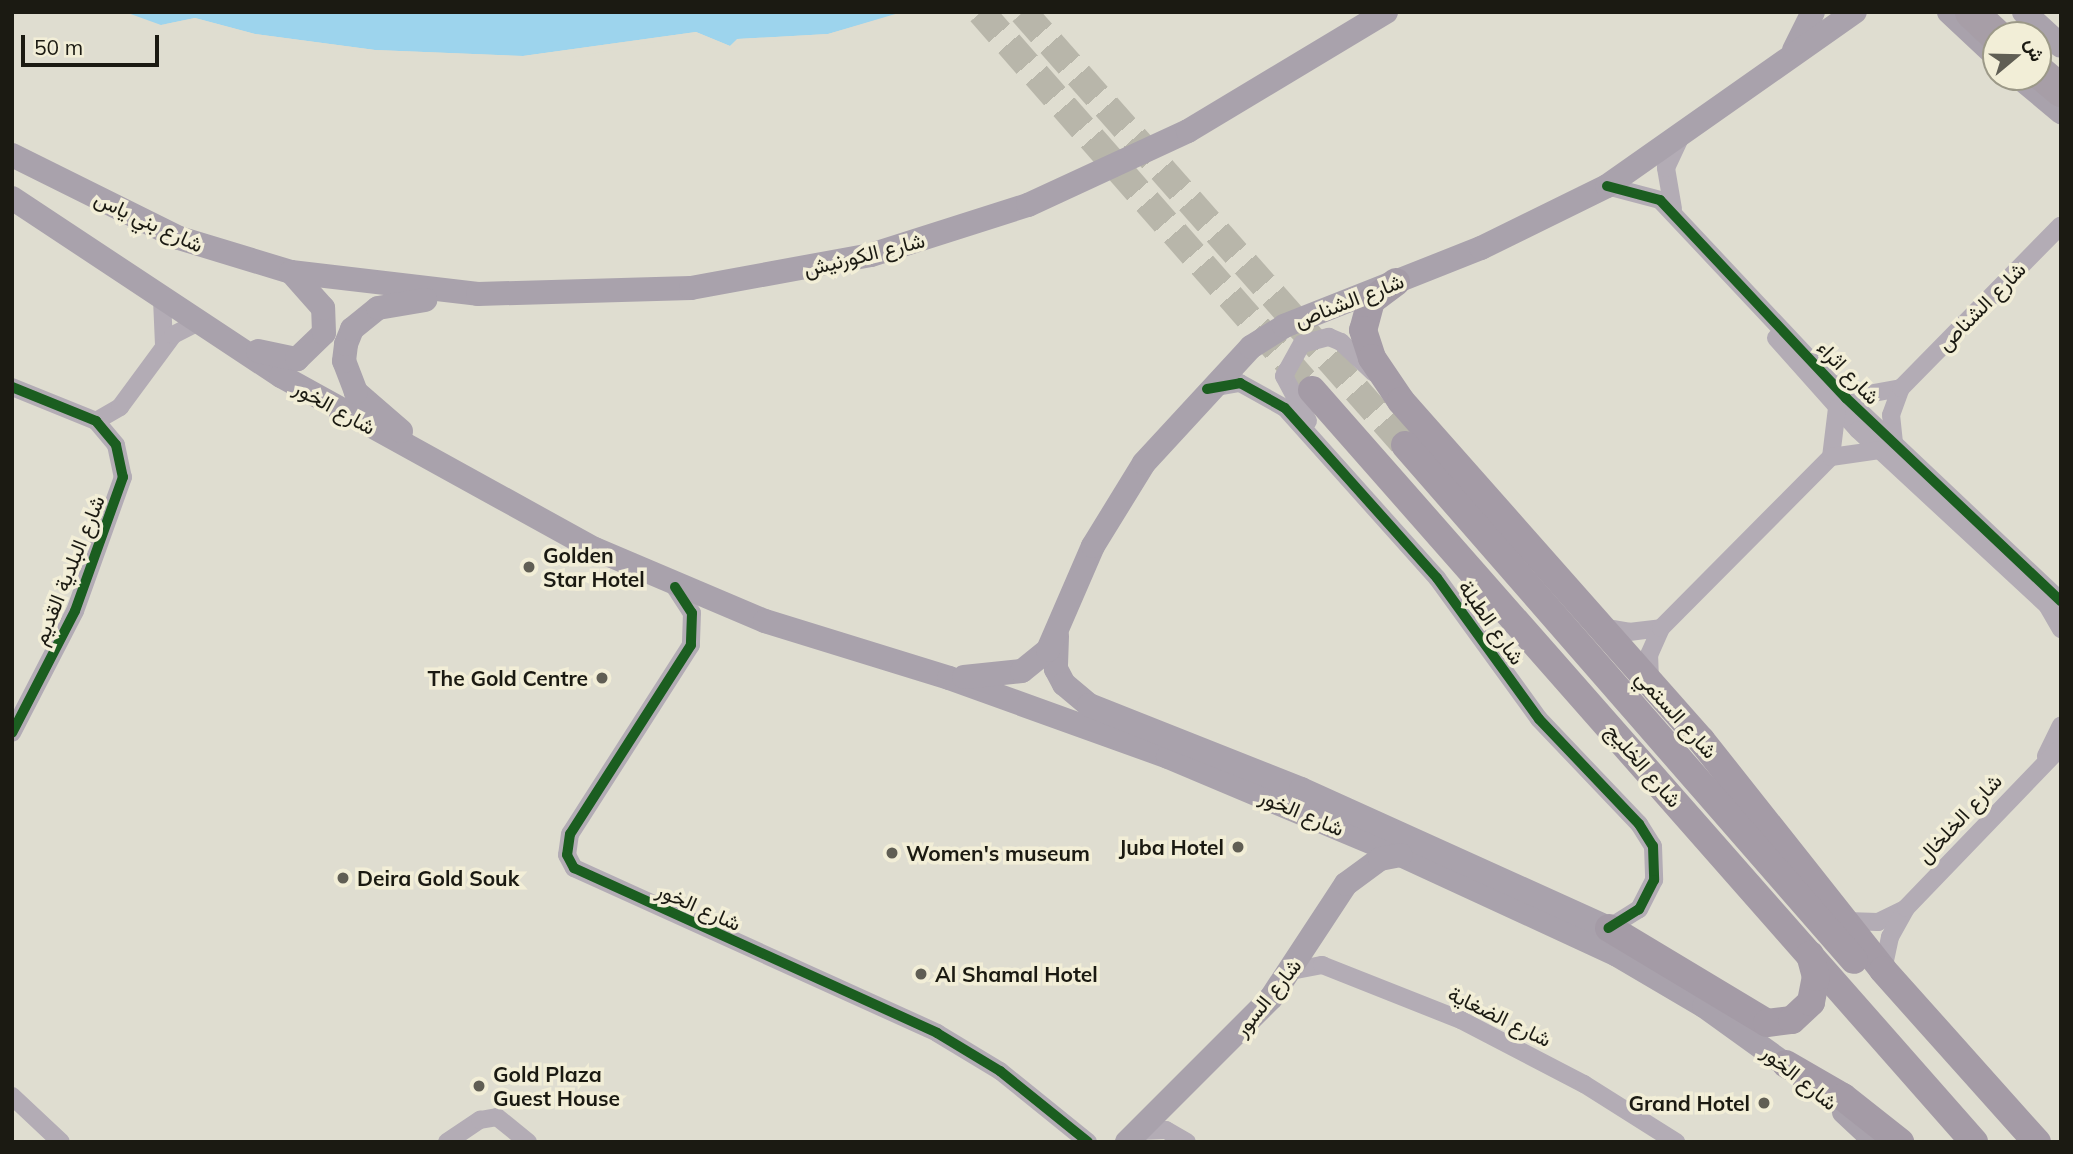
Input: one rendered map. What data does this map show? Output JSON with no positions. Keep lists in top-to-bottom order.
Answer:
{
  "streets": {
    "main road": [
      "شارع بني ياس",
      "شارع الكورنيش",
      "شارع الشناص",
      "شارع الخور",
      "شارع الستمي",
      "شارع الخليج",
      "شارع السور"
    ],
    "street": [
      "شارع اثراء",
      "شارع البلدية القديم",
      "شارع الطبلة",
      "شارع الخلخال",
      "شارع الضغاية"
    ]
  },
  "crossings": [
    ["شارع بني ياس", "شارع الكورنيش"],
    ["شارع الشناص", "شارع اثراء"],
    ["شارع الشناص", "شارع الخور"],
    ["شارع الشناص", "شارع الطبلة"],
    ["شارع الشناص", "شارع الستمي"],
    ["شارع الخور", "شارع الطبلة"],
    ["شارع الخور", "شارع السور"],
    ["شارع الستمي", "شارع الخلخال"],
    ["شارع السور", "شارع الضغاية"]
  ],
  "places": [
    "Golden Star Hotel",
    "The Gold Centre",
    "Juba Hotel",
    "Women's museum",
    "Deira Gold Souk",
    "Al Shamal Hotel",
    "Gold Plaza Guest House",
    "Grand Hotel"
  ],
  "scale_bar": "50 m",
  "north": "right"
}
